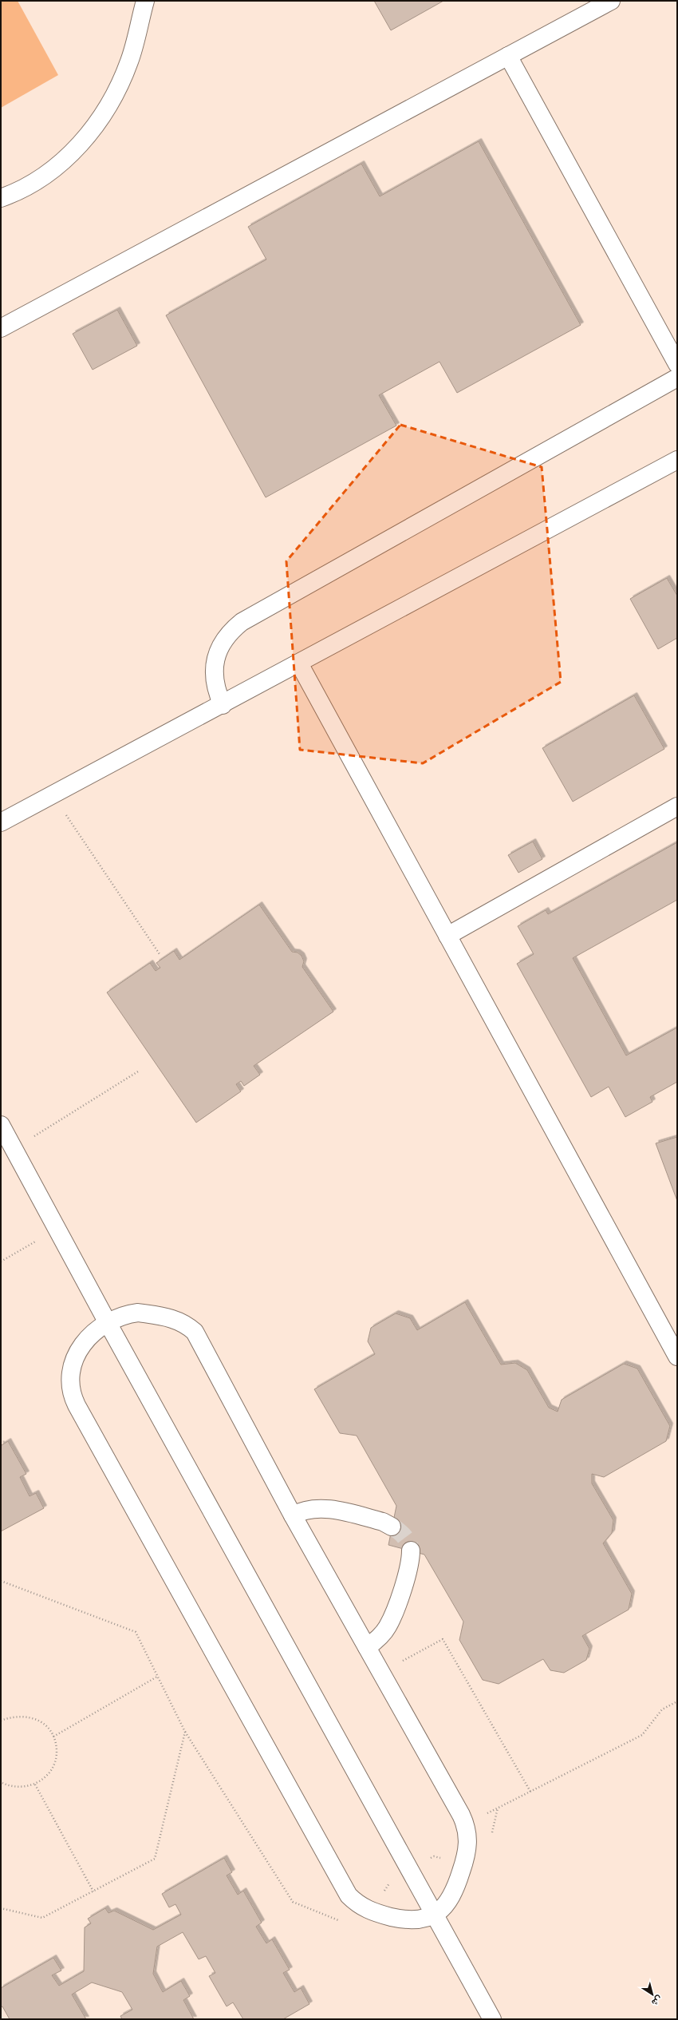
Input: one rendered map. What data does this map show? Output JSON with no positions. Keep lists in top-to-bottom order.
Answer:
{
  "north": "bottom right"
}
